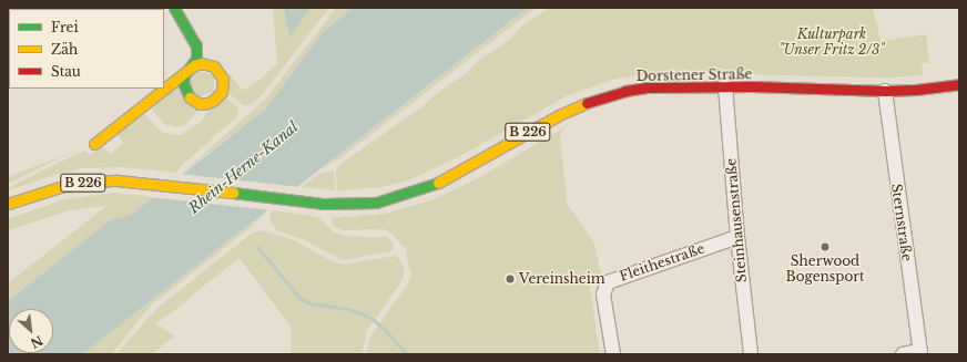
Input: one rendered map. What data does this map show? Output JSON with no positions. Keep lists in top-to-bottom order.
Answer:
{
  "streets": {
    "main road": ["Dorstener Straße", "B 226"],
    "street": ["Steinhausenstraße", "Sternstraße", "Fleithestraße"]
  },
  "crossings": [
    ["Dorstener Straße", "Steinhausenstraße"],
    ["Dorstener Straße", "Sternstraße"],
    ["Steinhausenstraße", "Fleithestraße"]
  ],
  "water": ["Rhein-Herne-Kanal"],
  "parks": ["Kulturpark \"Unser Fritz 2/3\""],
  "places": ["Sherwood Bogensport", "Vereinsheim"],
  "legend": ["Frei", "Zäh", "Stau"],
  "north": "bottom right"
}
